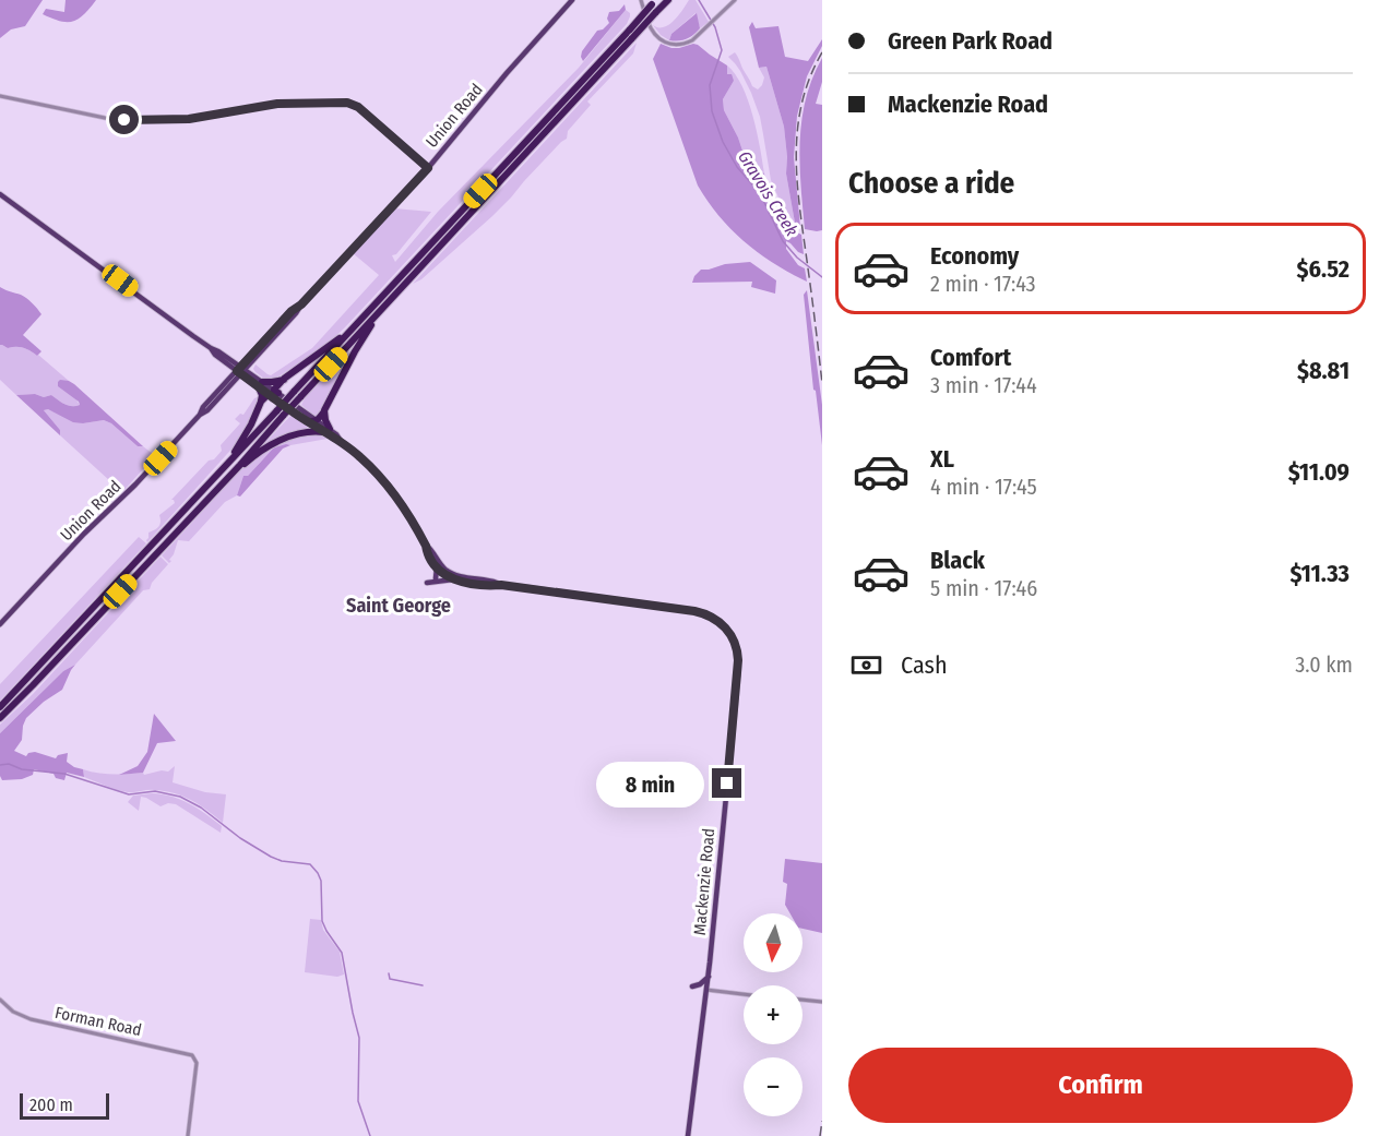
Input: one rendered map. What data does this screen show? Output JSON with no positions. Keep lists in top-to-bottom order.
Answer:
{
  "streets": {
    "main road": ["Union Road", "Mackenzie Road"],
    "street": ["Forman Road"]
  },
  "districts": ["Saint George"],
  "water": ["Gravois Creek"],
  "scale_bar": "200 m",
  "north": "bottom",
  "page": {
    "banner": ["Green Park Road", "Mackenzie Road"],
    "heading": "Choose a ride",
    "list": [
      {
        "name": "Economy",
        "note": "2 min · 17:43",
        "value": "$6.52"
      },
      {
        "name": "Comfort",
        "note": "3 min · 17:44",
        "value": "$8.81"
      },
      {
        "name": "XL",
        "note": "4 min · 17:45",
        "value": "$11.09"
      },
      {
        "name": "Black",
        "note": "5 min · 17:46",
        "value": "$11.33"
      }
    ],
    "pay": ["Cash", "3.0 km"],
    "bubble": "8 min",
    "map_buttons": ["+", "−"],
    "buttons": "Confirm",
    "scale": "200 m"
  }
}
